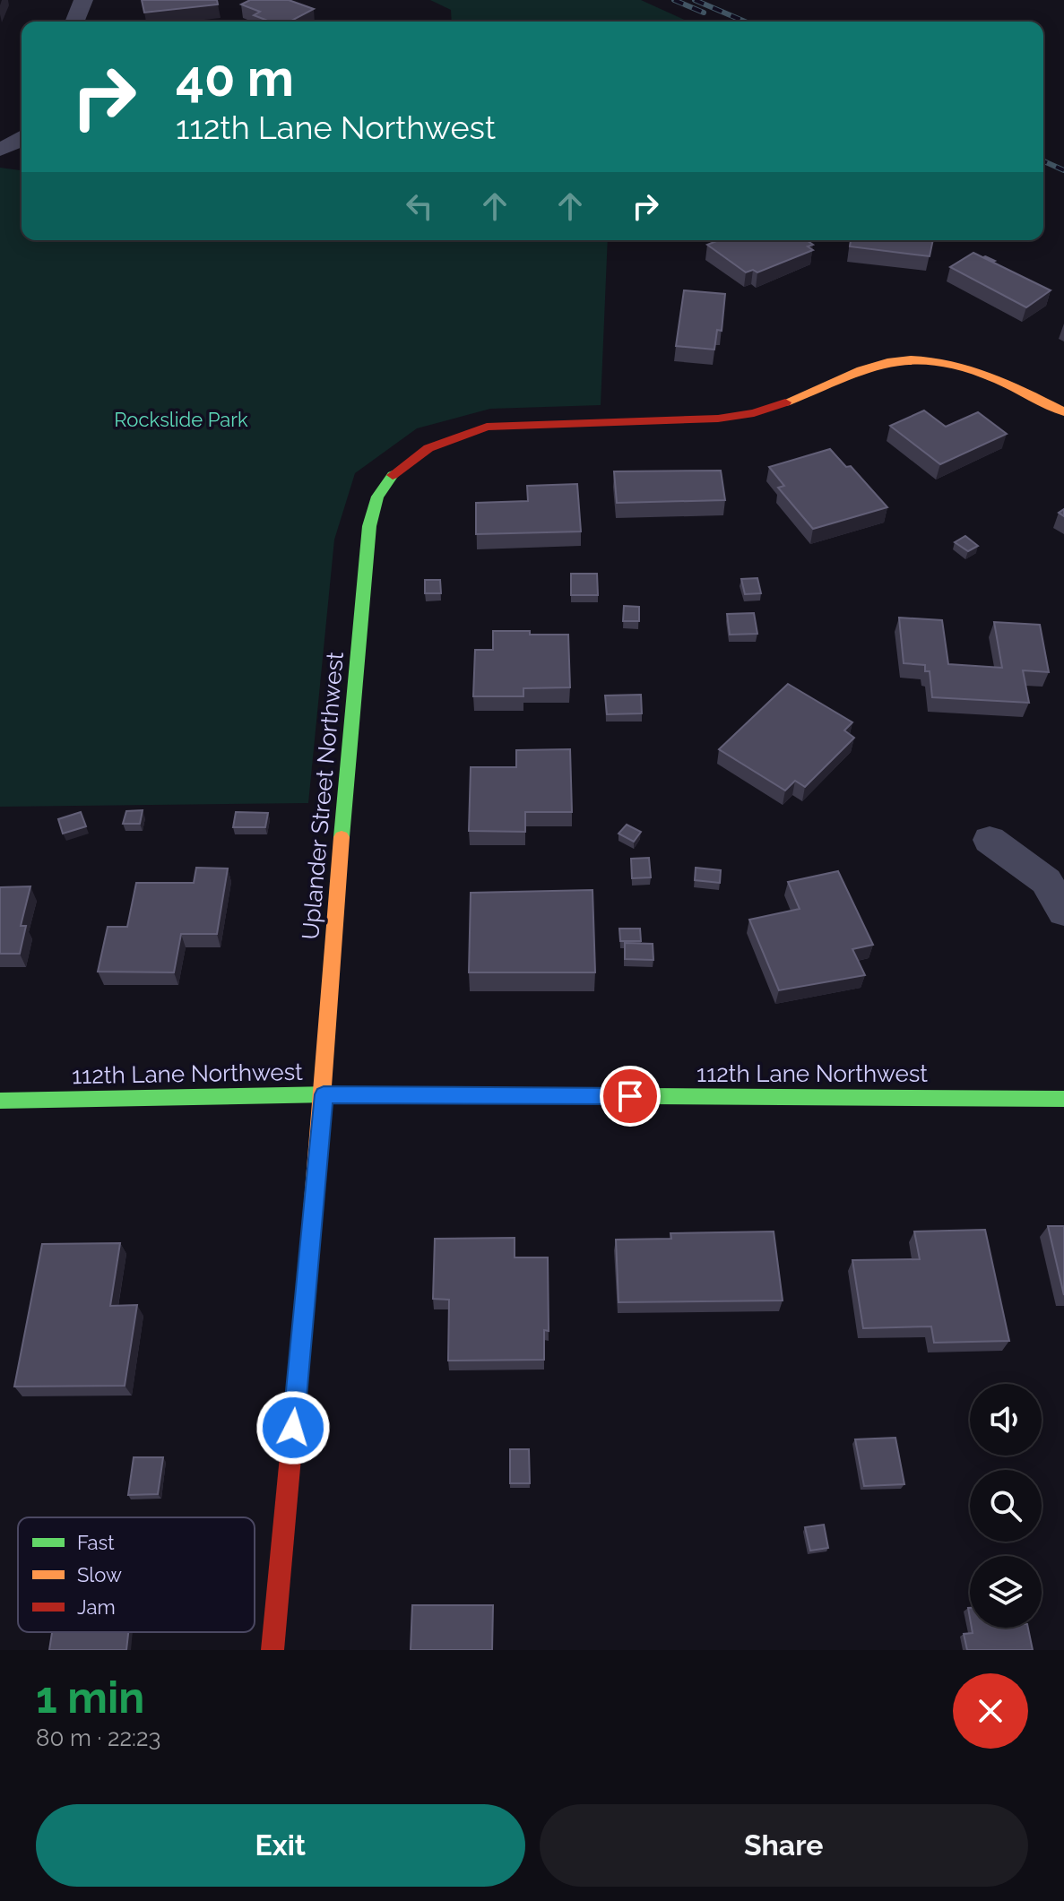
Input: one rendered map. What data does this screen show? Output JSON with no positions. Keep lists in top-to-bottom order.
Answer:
{
  "streets": {
    "street": ["Uplander Street Northwest", "112th Lane Northwest"]
  },
  "crossings": [
    ["Uplander Street Northwest", "112th Lane Northwest"]
  ],
  "parks": ["Rockslide Park"],
  "legend": ["Fast", "Slow", "Jam"],
  "page": {
    "turn": ["40 m", "112th Lane Northwest"],
    "heading": ["1 min", "80 m · 22:23"],
    "buttons": ["Exit", "Share"]
  }
}
